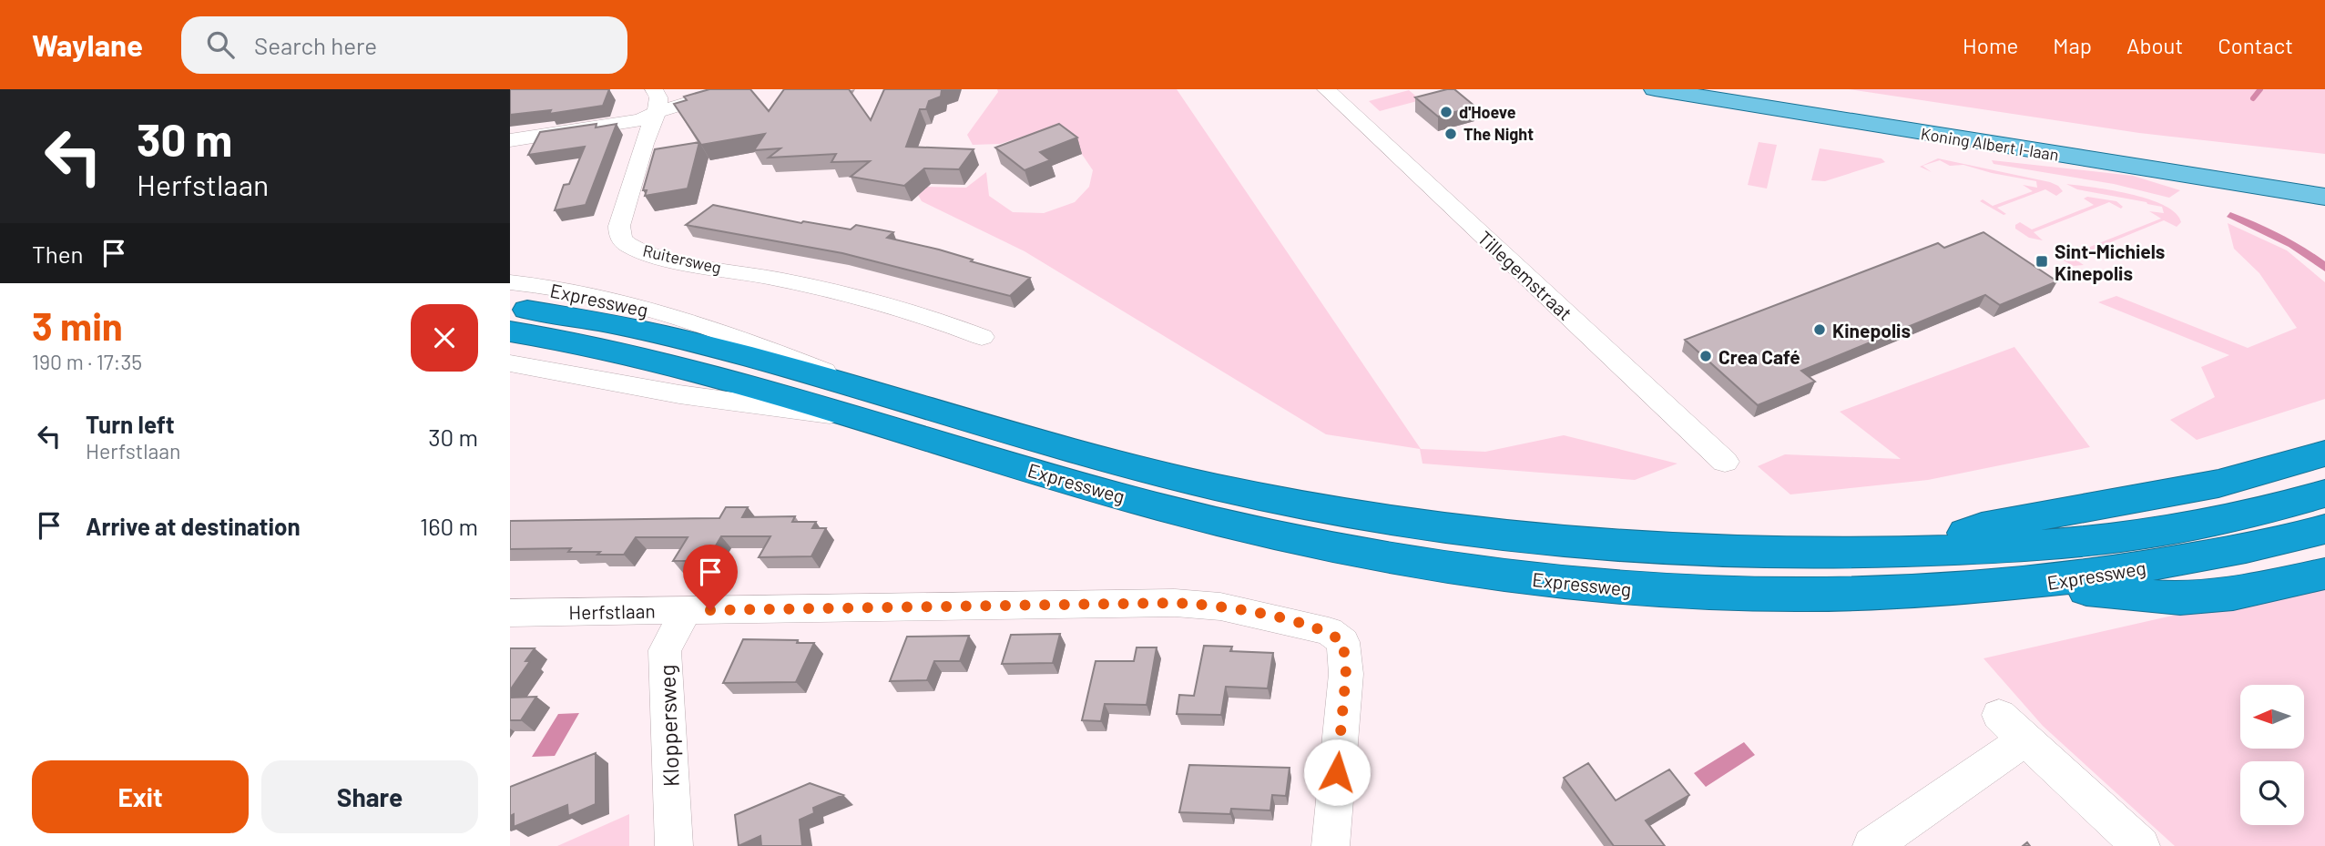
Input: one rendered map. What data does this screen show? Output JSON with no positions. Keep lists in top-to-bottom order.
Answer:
{
  "streets": {
    "highway": ["Expressweg"],
    "main road": ["Koning Albert I-laan"],
    "street": [
      "Ruitersweg",
      "Tillegemstraat",
      "Herfstlaan",
      "Kloppersweg"
    ]
  },
  "crossings": [
    ["Herfstlaan", "Kloppersweg"]
  ],
  "places": {
    "other": [
      "d'Hoeve",
      "The Night",
      "Kinepolis",
      "Crea Café"
    ],
    "transit": ["Sint-Michiels Kinepolis"]
  },
  "north": "left",
  "page": {
    "header": "Waylane",
    "search": "Search here",
    "nav": [
      "Home",
      "Map",
      "About",
      "Contact"
    ],
    "turn": ["30 m", "Herfstlaan"],
    "then": "Then",
    "heading": ["3 min", "190 m · 17:35"],
    "list": [
      {
        "name": "Turn left",
        "note": "Herfstlaan",
        "value": "30 m"
      },
      {
        "name": "Arrive at destination",
        "value": "160 m"
      }
    ],
    "buttons": ["Exit", "Share"]
  }
}
